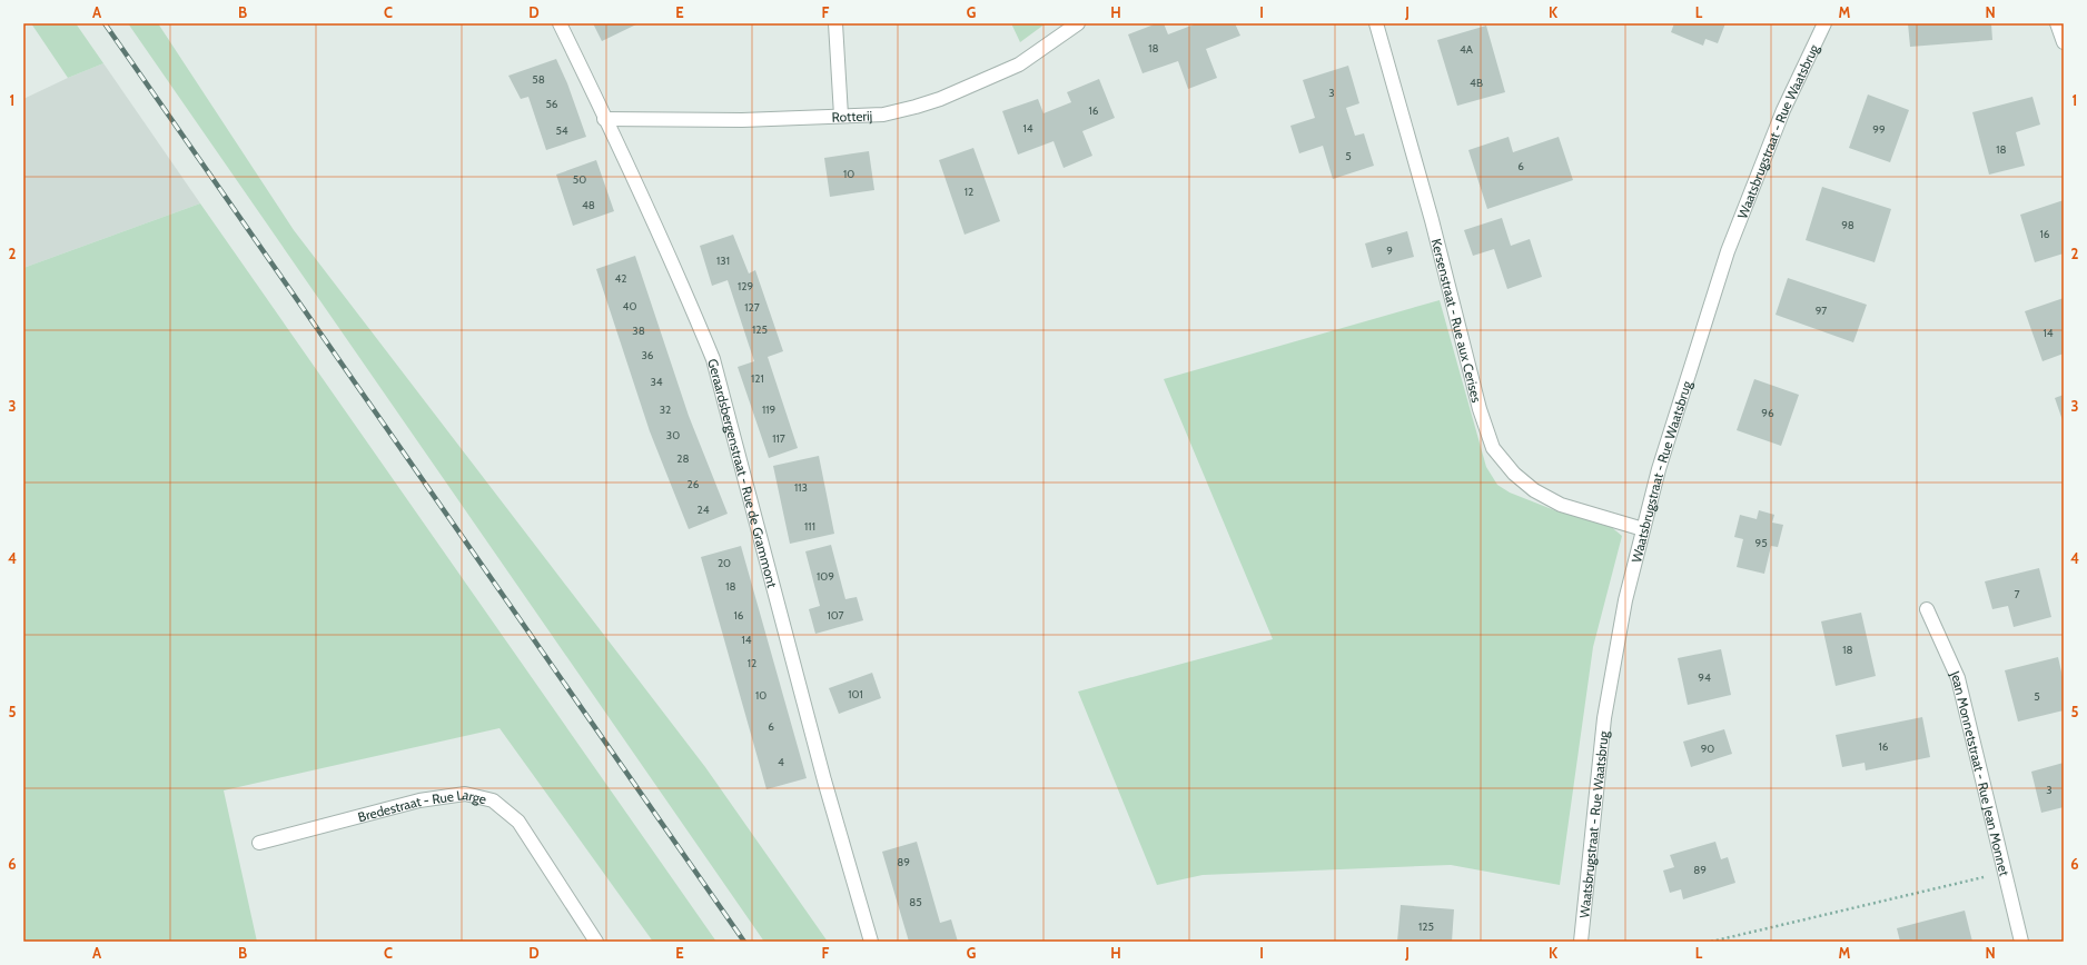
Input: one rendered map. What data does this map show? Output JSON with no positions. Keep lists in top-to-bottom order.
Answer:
{
  "streets": {
    "street": [
      "Rotterij",
      "Waatsbrugstraat - Rue Waatsbrug",
      "Kersenstraat - Rue aux Cerises",
      "Geraardsbergenstraat - Rue de Grammont",
      "Jean Monnetstraat - Rue Jean Monnet",
      "Bredestraat - Rue Large"
    ]
  },
  "crossings": [
    ["Rotterij", "Geraardsbergenstraat - Rue de Grammont"],
    ["Waatsbrugstraat - Rue Waatsbrug", "Kersenstraat - Rue aux Cerises"]
  ],
  "house_numbers": [
    "18",
    "4A",
    "58",
    "4B",
    "3",
    "56",
    "16",
    "14",
    "99",
    "54",
    "18",
    "5",
    "6",
    "10",
    "50",
    "12",
    "48",
    "98",
    "16",
    "9",
    "131",
    "42",
    "129",
    "40",
    "127",
    "97",
    "125",
    "38",
    "14",
    "36",
    "121",
    "34",
    "32",
    "119",
    "96",
    "30",
    "117",
    "28",
    "26",
    "113",
    "24",
    "111",
    "95",
    "20",
    "109",
    "18",
    "7",
    "16",
    "107",
    "14",
    "18",
    "12",
    "94",
    "101",
    "10",
    "5",
    "6",
    "16",
    "90",
    "4",
    "3",
    "89",
    "89",
    "85",
    "125"
  ],
  "grid": {
    "columns": [
      "A",
      "B",
      "C",
      "D",
      "E",
      "F",
      "G",
      "H",
      "I",
      "J",
      "K",
      "L",
      "M",
      "N"
    ],
    "rows": [
      "1",
      "2",
      "3",
      "4",
      "5",
      "6"
    ]
  }
}
